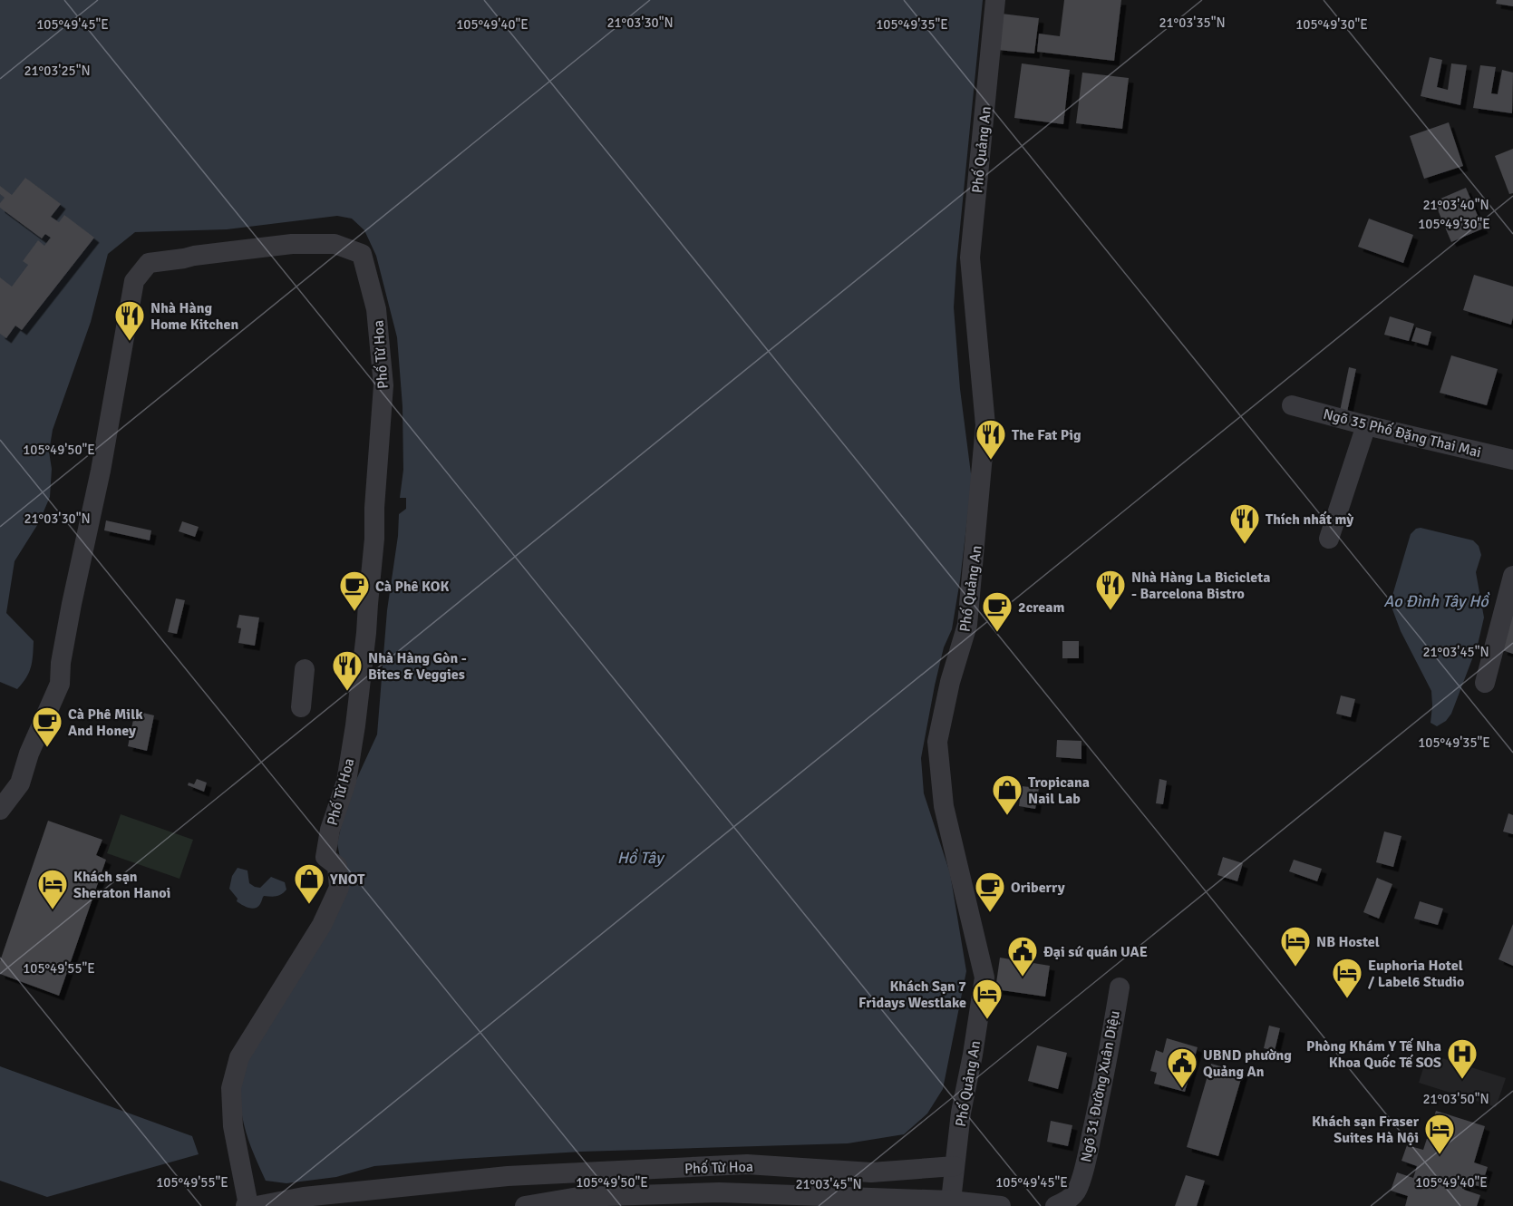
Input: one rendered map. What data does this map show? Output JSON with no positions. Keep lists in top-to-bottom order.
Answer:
{
  "streets": {
    "street": [
      "Phố Quảng An",
      "Phố Từ Hoa",
      "Ngõ 35 Phố Đặng Thai Mai",
      "Ngõ 31 Đường Xuân Diệu"
    ]
  },
  "crossings": [
    ["Phố Quảng An", "Phố Từ Hoa"]
  ],
  "water": ["Ao Đình Tây Hồ", "Hồ Tây"],
  "places": {
    "restaurant": [
      "Nhà Hàng Home Kitchen",
      "The Fat Pig",
      "Thích nhất mỳ",
      "Nhà Hàng La Bicicleta - Barcelona Bistro",
      "Nhà Hàng Gòn - Bites & Veggies"
    ],
    "cafe": [
      "Cà Phê KOK",
      "2cream",
      "Cà Phê Milk And Honey",
      "Oriberry"
    ],
    "shop": ["Tropicana Nail Lab", "YNOT"],
    "hotel": [
      "Khách sạn Sheraton Hanoi",
      "NB Hostel",
      "Euphoria Hotel / Label6 Studio",
      "Khách Sạn 7 Fridays Westlake",
      "Khách sạn Fraser Suites Hà Nội"
    ],
    "public building": ["Đại sứ quán UAE", "UBND phường Quảng An"],
    "hospital": ["Phòng Khám Y Tế Nha Khoa Quốc Tế SOS"]
  },
  "coordinates": [
    "21°03'30\"N",
    "21°03'35\"N",
    "105°49'40\"E",
    "105°49'35\"E",
    "105°49'45\"E",
    "105°49'30\"E",
    "21°03'25\"N",
    "21°03'40\"N",
    "105°49'50\"E",
    "21°03'45\"N",
    "105°49'55\"E",
    "21°03'50\"N"
  ]
}
